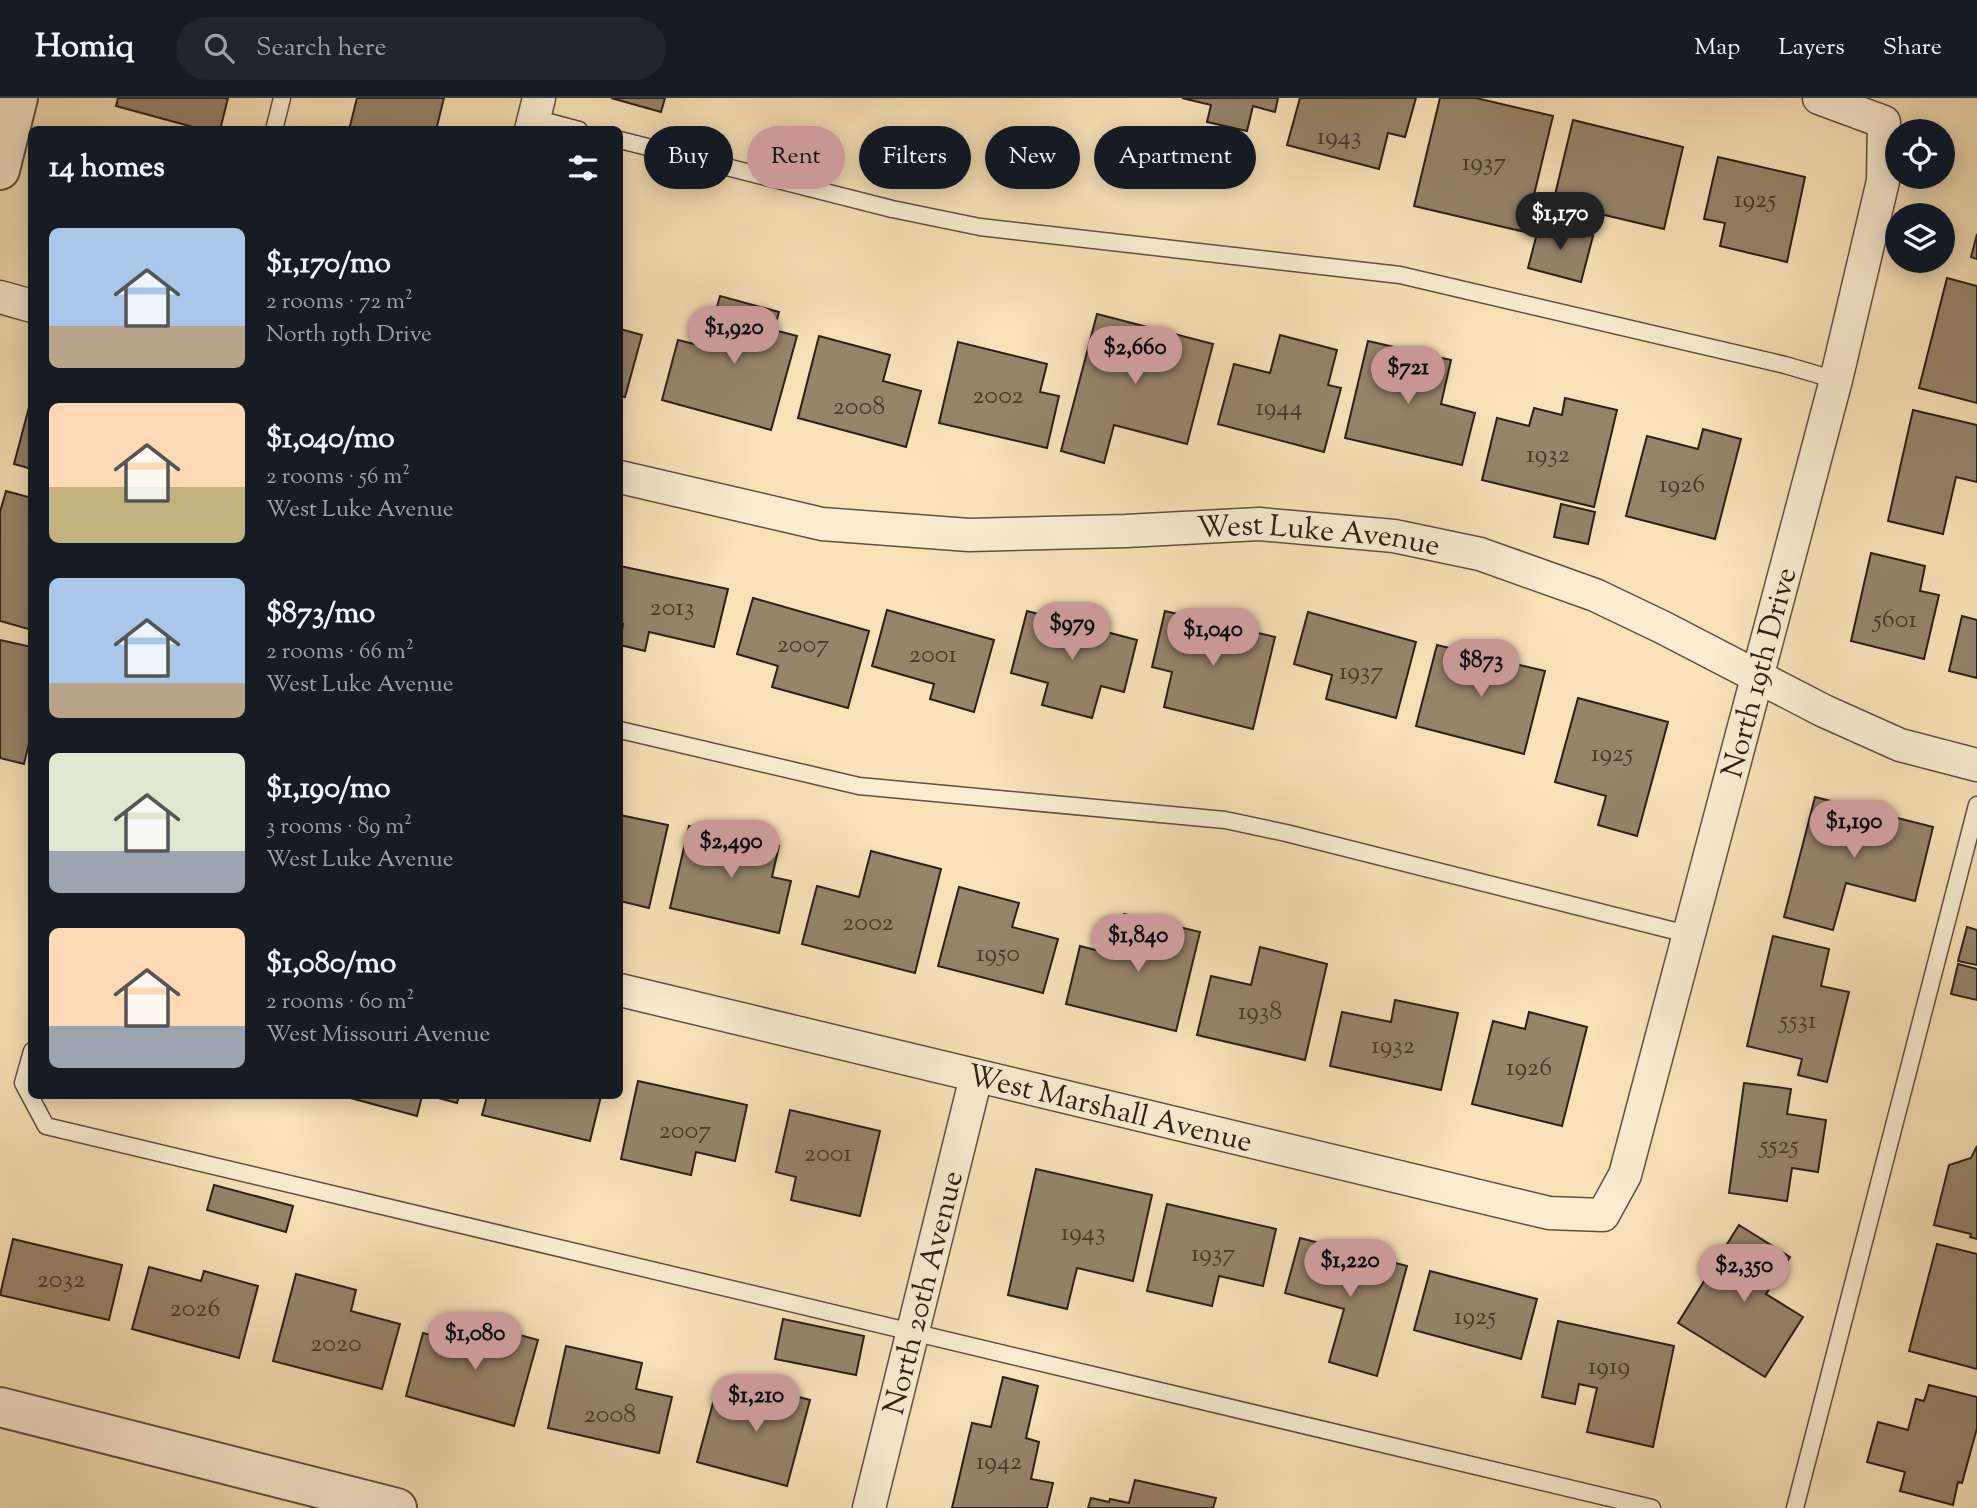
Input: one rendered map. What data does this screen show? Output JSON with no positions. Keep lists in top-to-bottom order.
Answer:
{
  "streets": {
    "street": [
      "West Luke Avenue",
      "North 19th Drive",
      "West Marshall Avenue",
      "North 20th Avenue"
    ]
  },
  "crossings": [
    ["West Luke Avenue", "North 19th Drive"],
    ["North 19th Drive", "West Marshall Avenue"],
    ["West Marshall Avenue", "North 20th Avenue"]
  ],
  "house_numbers": [
    "1943",
    "1937",
    "1925",
    "2002",
    "2008",
    "1944",
    "1932",
    "1926",
    "2013",
    "5601",
    "2007",
    "2001",
    "1937",
    "1925",
    "2002",
    "1950",
    "1938",
    "5531",
    "1932",
    "1926",
    "2007",
    "5525",
    "2001",
    "1943",
    "1937",
    "2032",
    "2026",
    "1925",
    "2020",
    "1919",
    "2008",
    "1942"
  ],
  "page": {
    "header": "Homiq",
    "search": "Search here",
    "nav": ["Map", "Layers", "Share"],
    "chip": [
      "Buy",
      "Rent",
      "Filters",
      "New",
      "Apartment"
    ],
    "heading": "14 homes",
    "price": [
      "$1,170",
      "$1,920",
      "$2,660",
      "$721",
      "$979",
      "$1,040",
      "$873",
      "$1,190",
      "$2,490",
      "$1,840",
      "$1,220",
      "$2,350",
      "$1,080",
      "$1,210"
    ],
    "list": [
      {
        "name": "$1,170/mo",
        "note": "2 rooms · 72 m² · North 19th Drive"
      },
      {
        "name": "$1,040/mo",
        "note": "2 rooms · 56 m² · West Luke Avenue"
      },
      {
        "name": "$873/mo",
        "note": "2 rooms · 66 m² · West Luke Avenue"
      },
      {
        "name": "$1,190/mo",
        "note": "3 rooms · 89 m² · West Luke Avenue"
      },
      {
        "name": "$1,080/mo",
        "note": "2 rooms · 60 m² · West Missouri Avenue"
      }
    ]
  }
}
